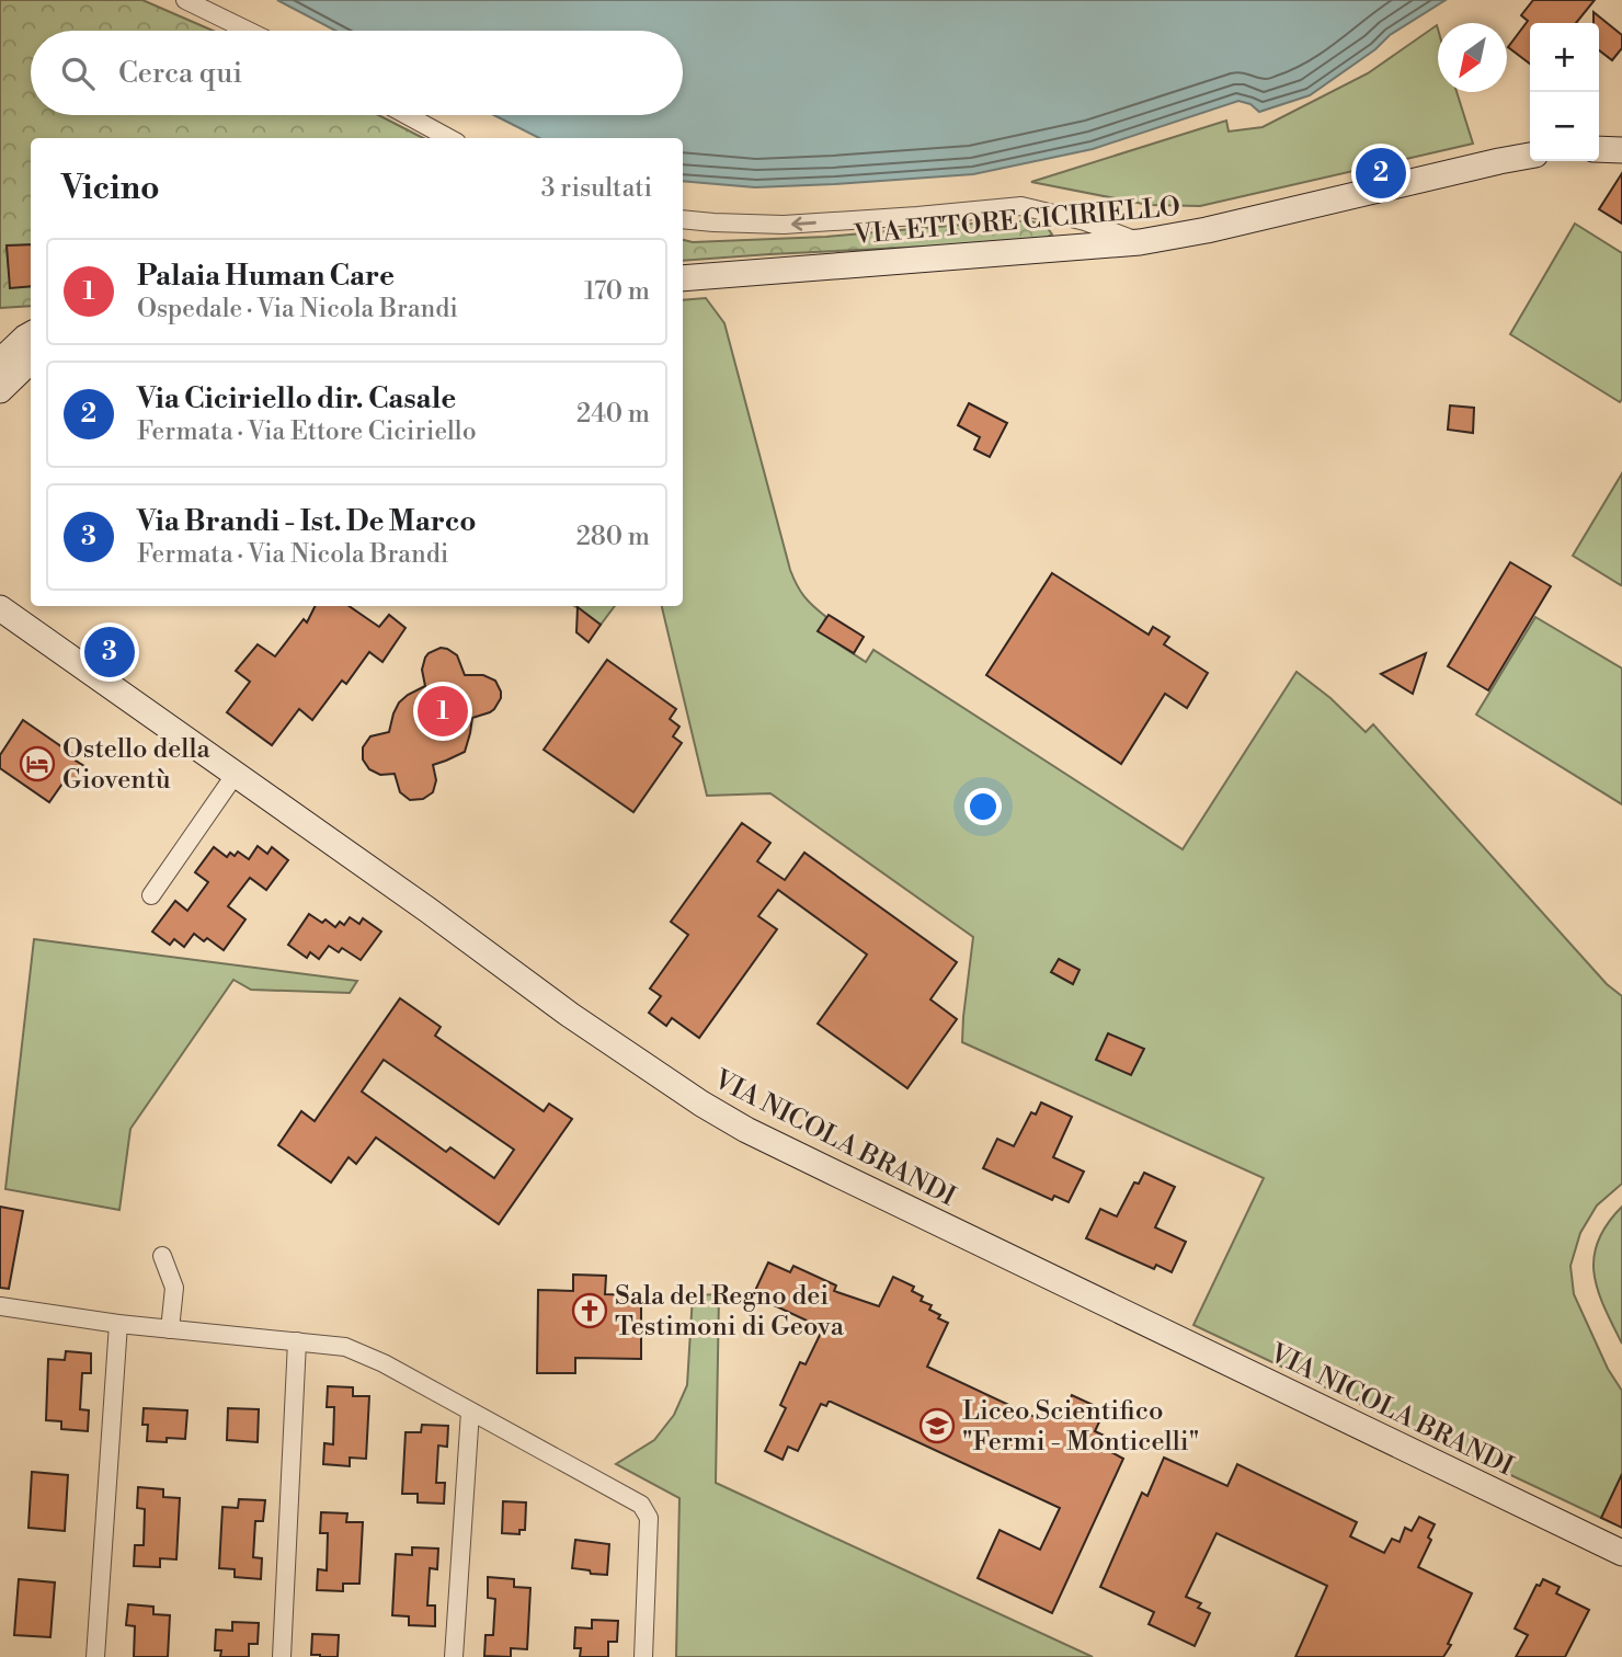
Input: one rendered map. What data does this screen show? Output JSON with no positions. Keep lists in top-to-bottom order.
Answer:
{
  "streets": {
    "street": ["VIA ETTORE CICIRIELLO", "VIA NICOLA BRANDI"]
  },
  "places": {
    "hotel": ["Ostello della Gioventù"],
    "church": ["Sala del Regno dei Testimoni di Geova"],
    "school or university": ["Liceo Scientifico \"Fermi - Monticelli\""]
  },
  "north": "bottom left",
  "page": {
    "map_buttons": ["+", "−"],
    "search": "Cerca qui",
    "heading": ["Vicino", "3 risultati"],
    "pins": ["2", "3", "1"],
    "list": [
      {
        "mark": "1",
        "name": "Palaia Human Care",
        "note": "Ospedale · Via Nicola Brandi",
        "value": "170 m"
      },
      {
        "mark": "2",
        "name": "Via Ciciriello dir. Casale",
        "note": "Fermata · Via Ettore Ciciriello",
        "value": "240 m"
      },
      {
        "mark": "3",
        "name": "Via Brandi - Ist. De Marco",
        "note": "Fermata · Via Nicola Brandi",
        "value": "280 m"
      }
    ]
  }
}
